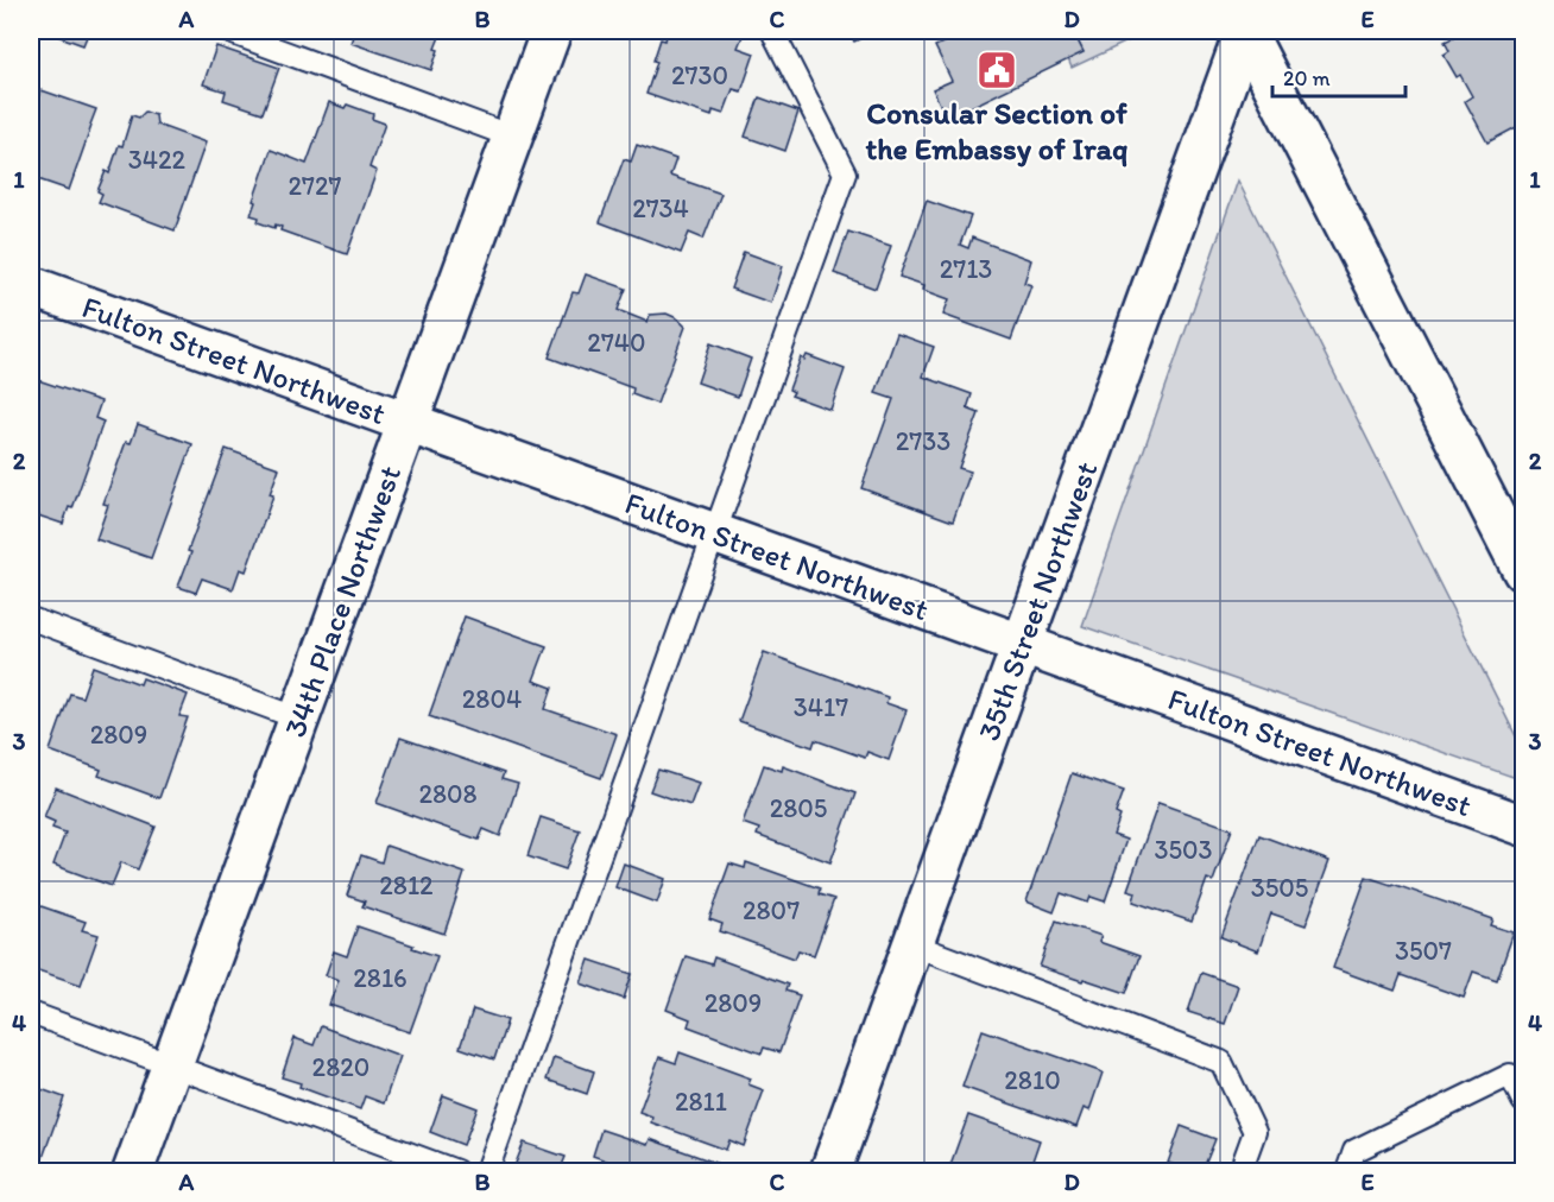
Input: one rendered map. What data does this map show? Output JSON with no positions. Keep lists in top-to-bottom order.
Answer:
{
  "streets": {
    "street": ["Fulton Street Northwest", "34th Place Northwest", "35th Street Northwest"]
  },
  "crossings": [
    ["Fulton Street Northwest", "34th Place Northwest"],
    ["Fulton Street Northwest", "35th Street Northwest"]
  ],
  "places": {
    "public building": ["Consular Section of the Embassy of Iraq"]
  },
  "house_numbers": [
    "2730",
    "3422",
    "2727",
    "2734",
    "2713",
    "2740",
    "2733",
    "2804",
    "3417",
    "2809",
    "2808",
    "2805",
    "3503",
    "2812",
    "3505",
    "2807",
    "3507",
    "2816",
    "2809",
    "2820",
    "2810",
    "2811"
  ],
  "scale_bar": "20 m",
  "grid": {
    "columns": [
      "A",
      "B",
      "C",
      "D",
      "E"
    ],
    "rows": [
      "1",
      "2",
      "3",
      "4"
    ]
  }
}
